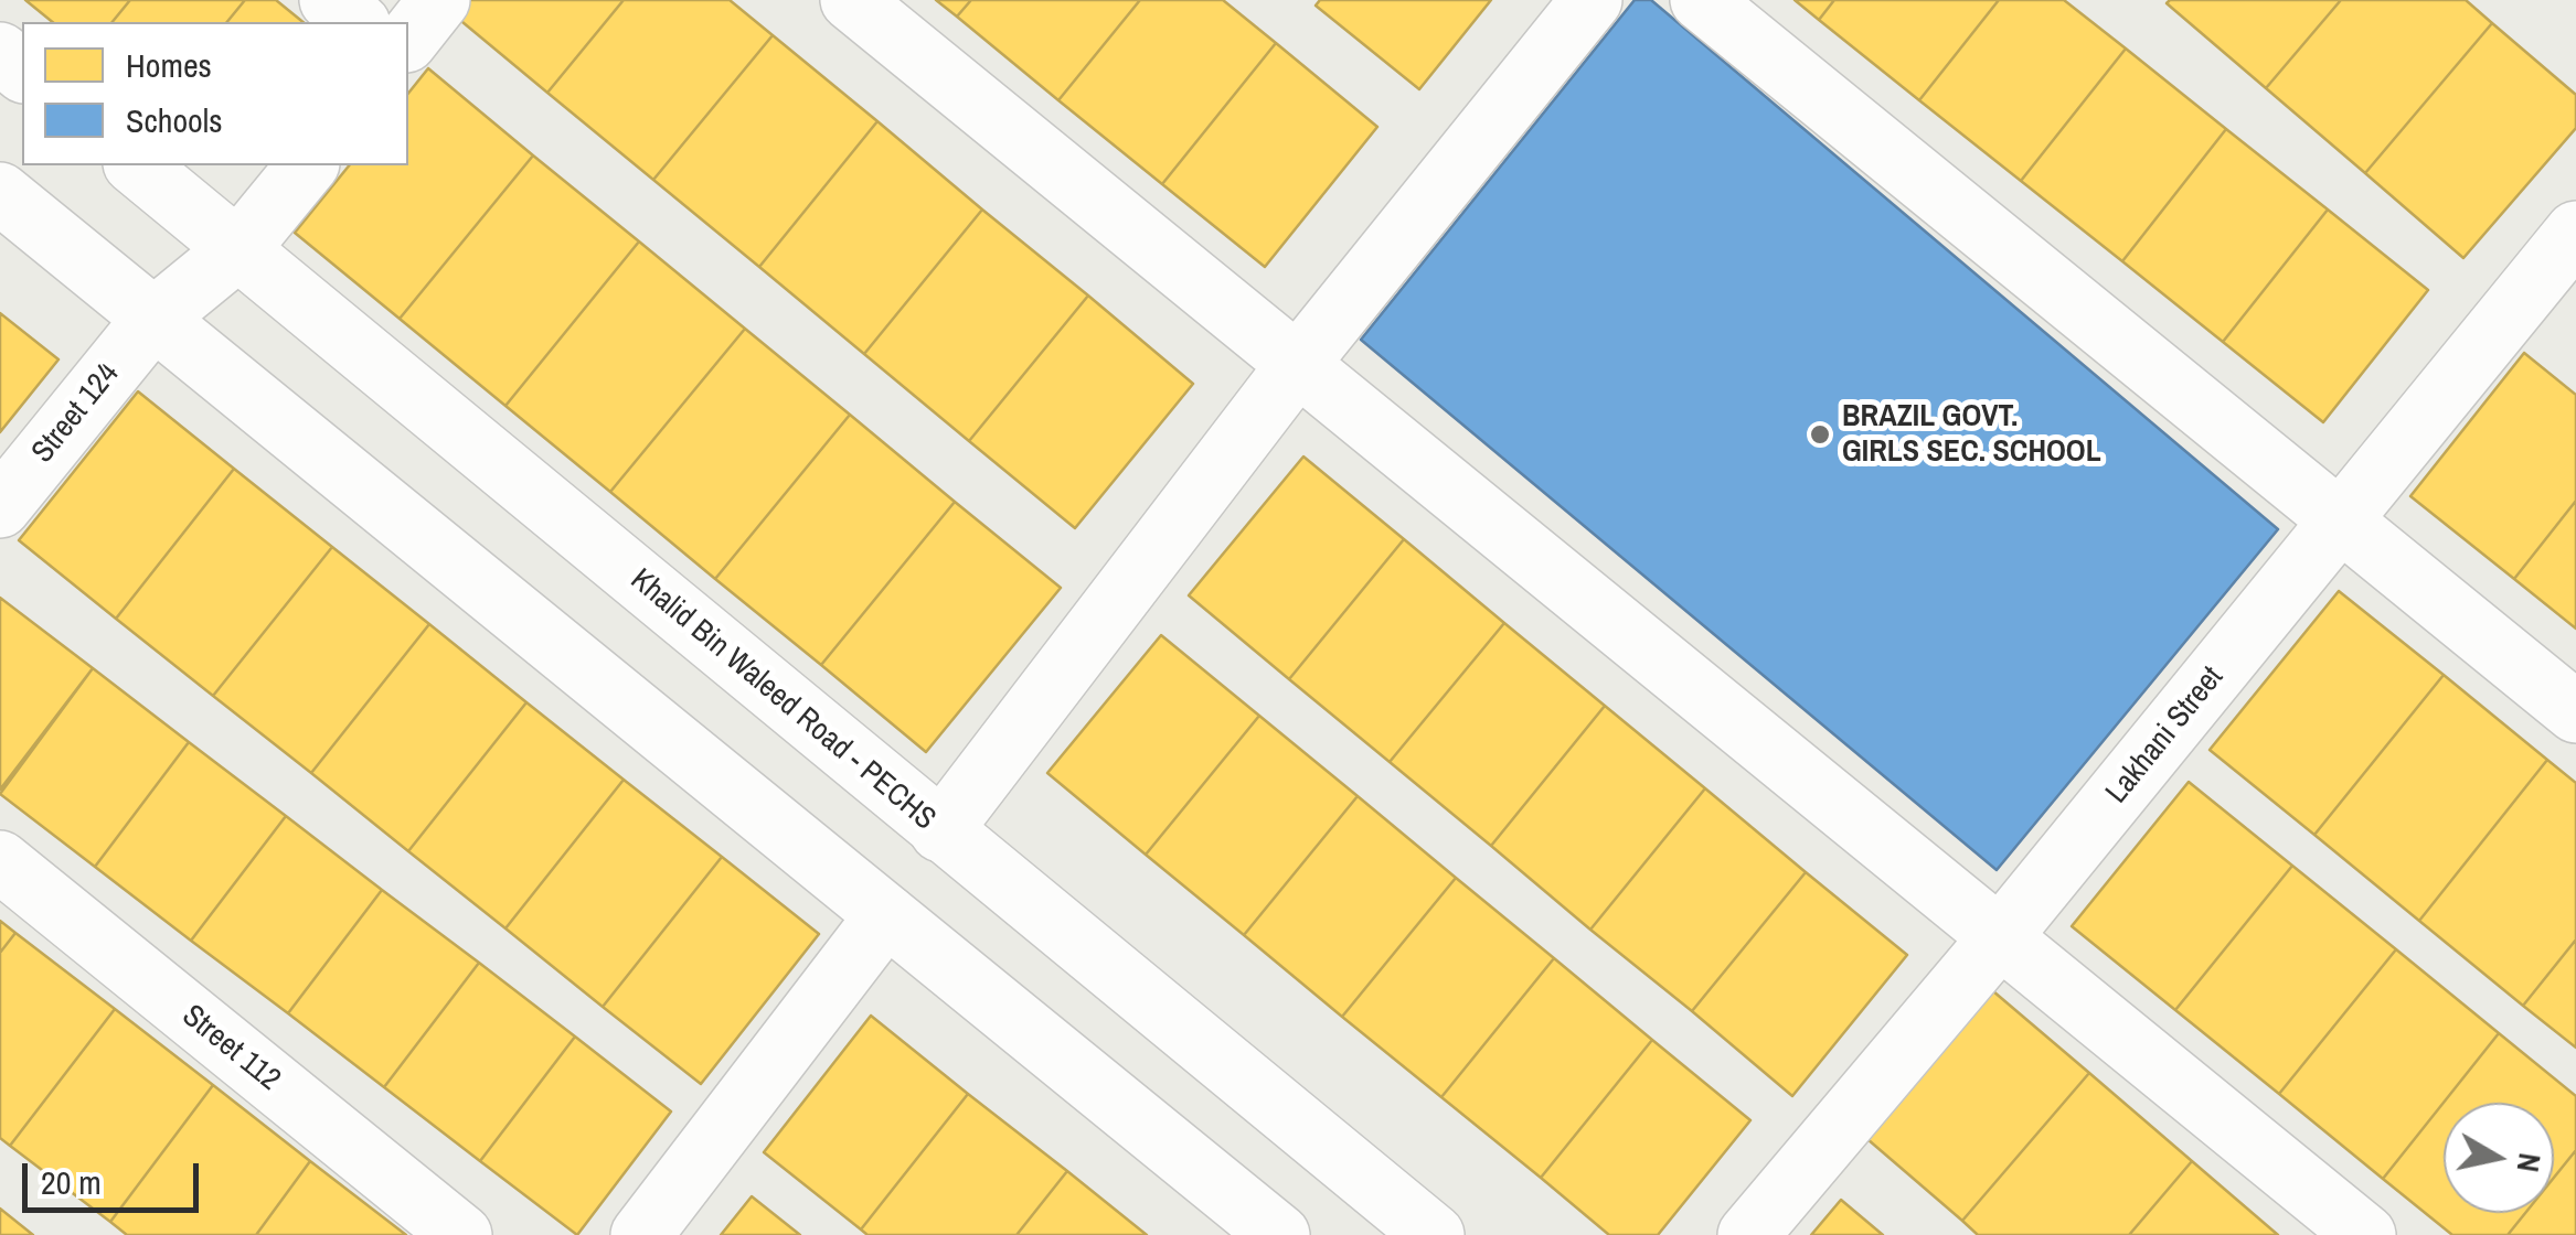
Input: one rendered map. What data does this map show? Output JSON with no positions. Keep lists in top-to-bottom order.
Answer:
{
  "streets": {
    "street": [
      "Street 124",
      "Khalid Bin Waleed Road - PECHS",
      "Lakhani Street",
      "Street 112"
    ]
  },
  "crossings": [
    ["Street 124", "Khalid Bin Waleed Road - PECHS"]
  ],
  "places": ["BRAZIL GOVT. GIRLS SEC. SCHOOL"],
  "legend": ["Homes", "Schools"],
  "scale_bar": "20 m",
  "north": "right"
}
